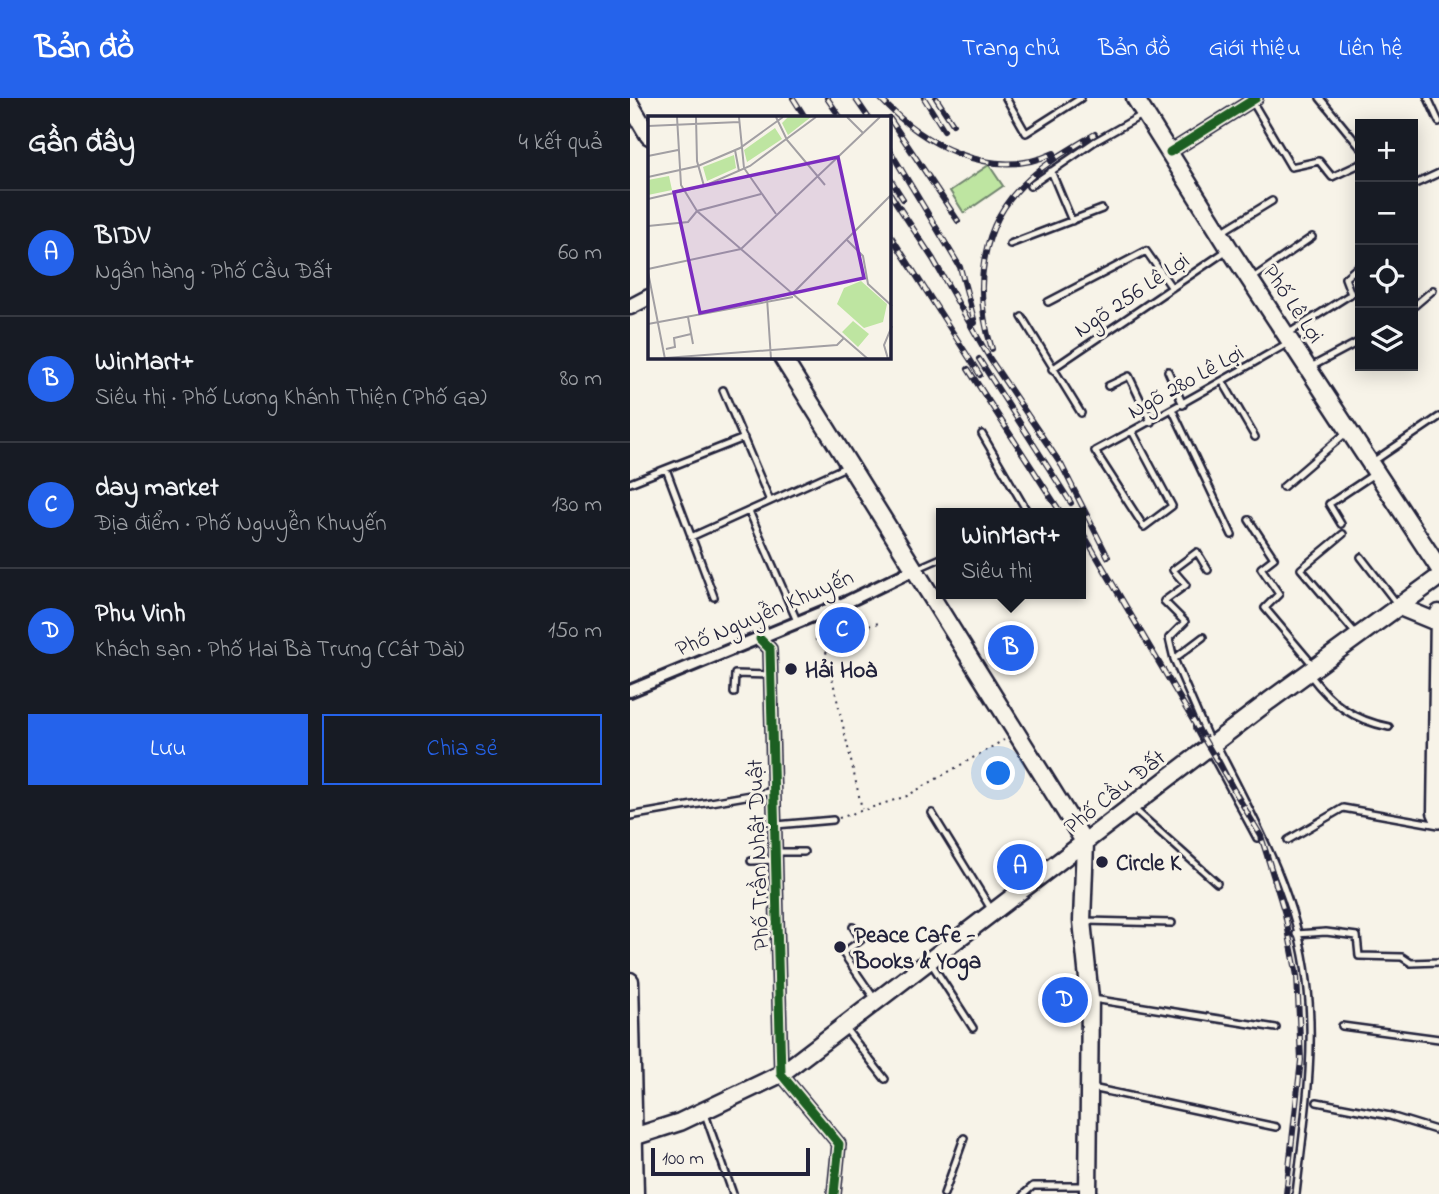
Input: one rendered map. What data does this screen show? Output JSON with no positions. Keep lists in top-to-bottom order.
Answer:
{
  "streets": {
    "main road": ["Phố Lê Lợi", "Phố Cầu Đất"],
    "street": ["Phố Nguyễn Khuyến", "Phố Trần Nhật Duật"],
    "lane": ["Ngõ 256 Lê Lợi", "Ngõ 280 Lê Lợi"]
  },
  "crossings": [
    ["Ngõ 256 Lê Lợi", "Phố Lê Lợi"],
    ["Phố Lê Lợi", "Ngõ 280 Lê Lợi"],
    ["Phố Nguyễn Khuyến", "Phố Trần Nhật Duật"],
    ["Phố Cầu Đất", "Phố Trần Nhật Duật"]
  ],
  "places": ["Hải Hoà", "Circle K", "Peace Cafe - Books & Yoga"],
  "scale_bar": "100 m",
  "page": {
    "header": "Bản đồ",
    "nav": [
      "Trang chủ",
      "Bản đồ",
      "Giới thiệu",
      "Liên hệ"
    ],
    "heading": ["Gần đây", "4 kết quả"],
    "map_buttons": ["+", "−"],
    "list": [
      {
        "mark": "A",
        "name": "BIDV",
        "note": "Ngân hàng · Phố Cầu Đất",
        "value": "60 m"
      },
      {
        "mark": "B",
        "name": "WinMart+",
        "note": "Siêu thị · Phố Lương Khánh Thiện (Phố Ga)",
        "value": "80 m"
      },
      {
        "mark": "C",
        "name": "day market",
        "note": "Địa điểm · Phố Nguyễn Khuyến",
        "value": "130 m"
      },
      {
        "mark": "D",
        "name": "Phu Vinh",
        "note": "Khách sạn · Phố Hai Bà Trưng (Cát Dài)",
        "value": "150 m"
      }
    ],
    "popup": ["WinMart+", "Siêu thị"],
    "pins": [
      "C",
      "B",
      "A",
      "D"
    ],
    "buttons": ["Lưu", "Chia sẻ"],
    "scale": "100 m"
  }
}
